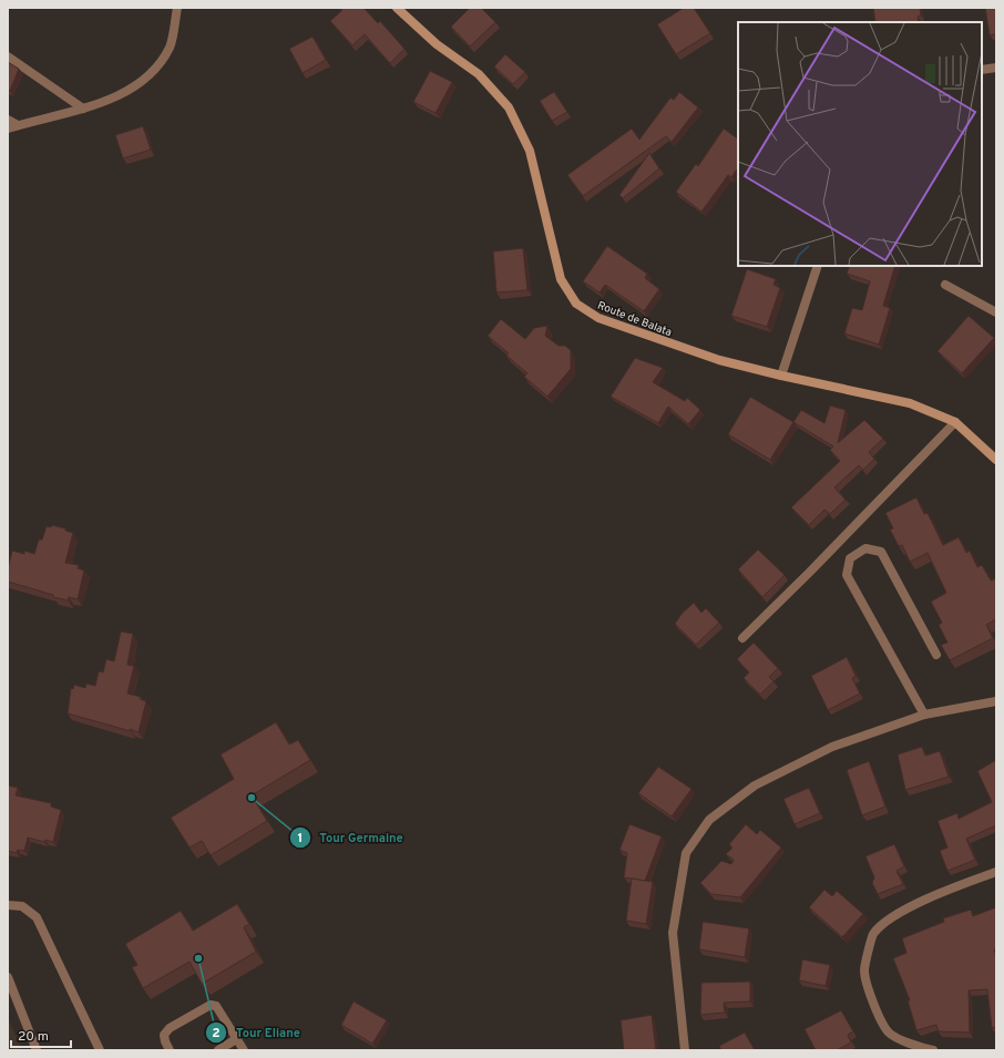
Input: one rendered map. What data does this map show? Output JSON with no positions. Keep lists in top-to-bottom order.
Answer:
{
  "streets": {
    "main road": ["Route de Balata"]
  },
  "places": ["Tour Germaine", "Tour Eliane"],
  "scale_bar": "20 m"
}
